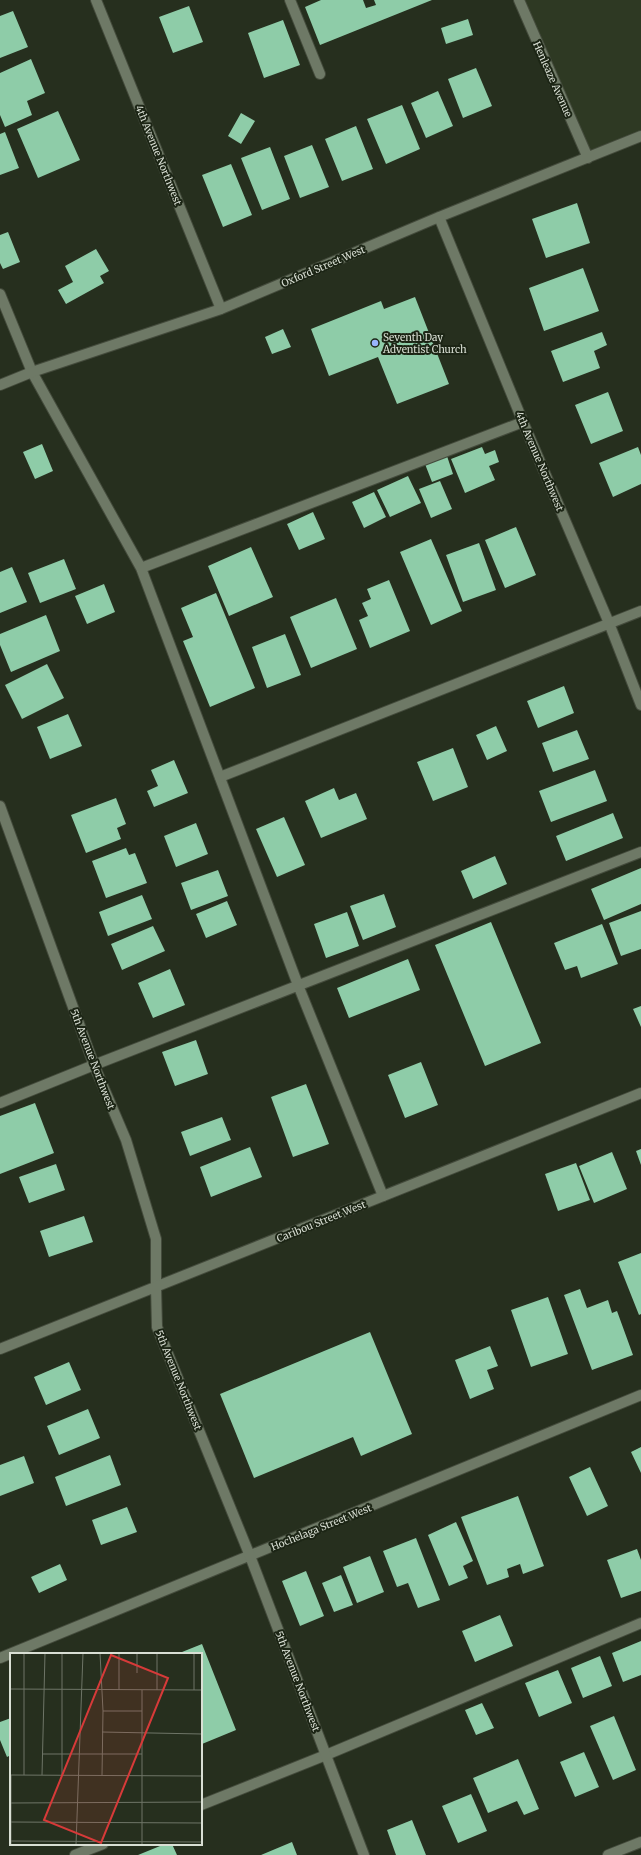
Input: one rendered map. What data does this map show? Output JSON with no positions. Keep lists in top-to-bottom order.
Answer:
{
  "streets": {
    "street": [
      "Henleaze Avenue",
      "4th Avenue Northwest",
      "Oxford Street West",
      "5th Avenue Northwest",
      "Caribou Street West",
      "Hochelaga Street West"
    ]
  },
  "crossings": [
    ["Henleaze Avenue", "Oxford Street West"],
    ["4th Avenue Northwest", "Oxford Street West"],
    ["5th Avenue Northwest", "Caribou Street West"],
    ["5th Avenue Northwest", "Hochelaga Street West"]
  ],
  "places": ["Seventh Day Adventist Church"]
}
